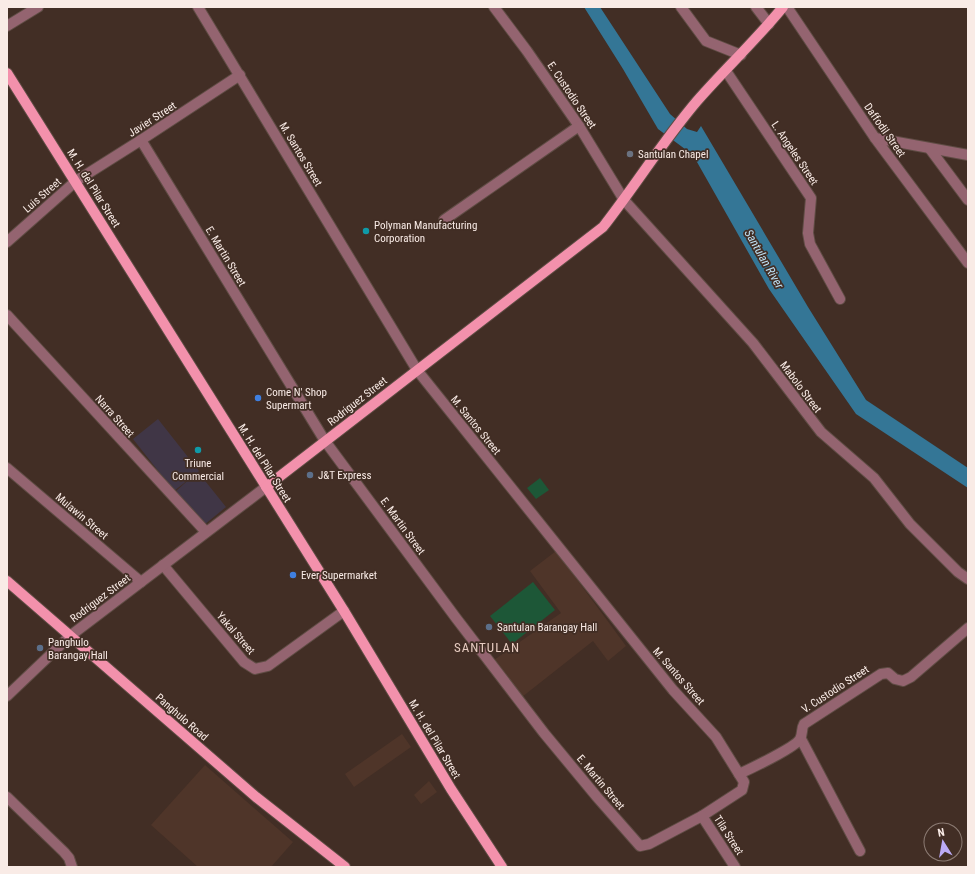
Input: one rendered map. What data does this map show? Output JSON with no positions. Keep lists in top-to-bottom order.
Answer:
{
  "streets": {
    "main road": ["M. H. del Pilar Street", "Rodriguez Street", "Panghulo Road"],
    "street": [
      "E. Custodio Street",
      "Javier Street",
      "Daffodil Street",
      "L. Angeles Street",
      "M. Santos Street",
      "Luis Street",
      "E. Martin Street",
      "Mabolo Street",
      "Narra Street",
      "Mulawin Street",
      "Yakal Street",
      "V. Custodio Street",
      "Tila Street"
    ]
  },
  "crossings": [
    ["E. Custodio Street", "Mabolo Street"],
    ["E. Custodio Street", "Rodriguez Street"],
    ["Javier Street", "M. Santos Street"],
    ["Javier Street", "M. H. del Pilar Street"],
    ["Javier Street", "Luis Street"],
    ["Javier Street", "E. Martin Street"],
    ["L. Angeles Street", "Rodriguez Street"],
    ["M. Santos Street", "Rodriguez Street"],
    ["M. H. del Pilar Street", "Luis Street"],
    ["M. H. del Pilar Street", "Rodriguez Street"],
    ["M. H. del Pilar Street", "Yakal Street"],
    ["E. Martin Street", "Rodriguez Street"],
    ["E. Martin Street", "Tila Street"],
    ["Mabolo Street", "Rodriguez Street"],
    ["Rodriguez Street", "Narra Street"],
    ["Rodriguez Street", "Mulawin Street"],
    ["Rodriguez Street", "Yakal Street"],
    ["Rodriguez Street", "Panghulo Road"]
  ],
  "districts": ["SANTULAN"],
  "water": ["Santulan River"],
  "places": [
    "Santulan Chapel",
    "Polyman Manufacturing Corporation",
    "Come N' Shop Supermart",
    "Triune Commercial",
    "J&T Express",
    "Ever Supermarket",
    "Santulan Barangay Hall",
    "Panghulo Barangay Hall"
  ],
  "north": "top"
}
